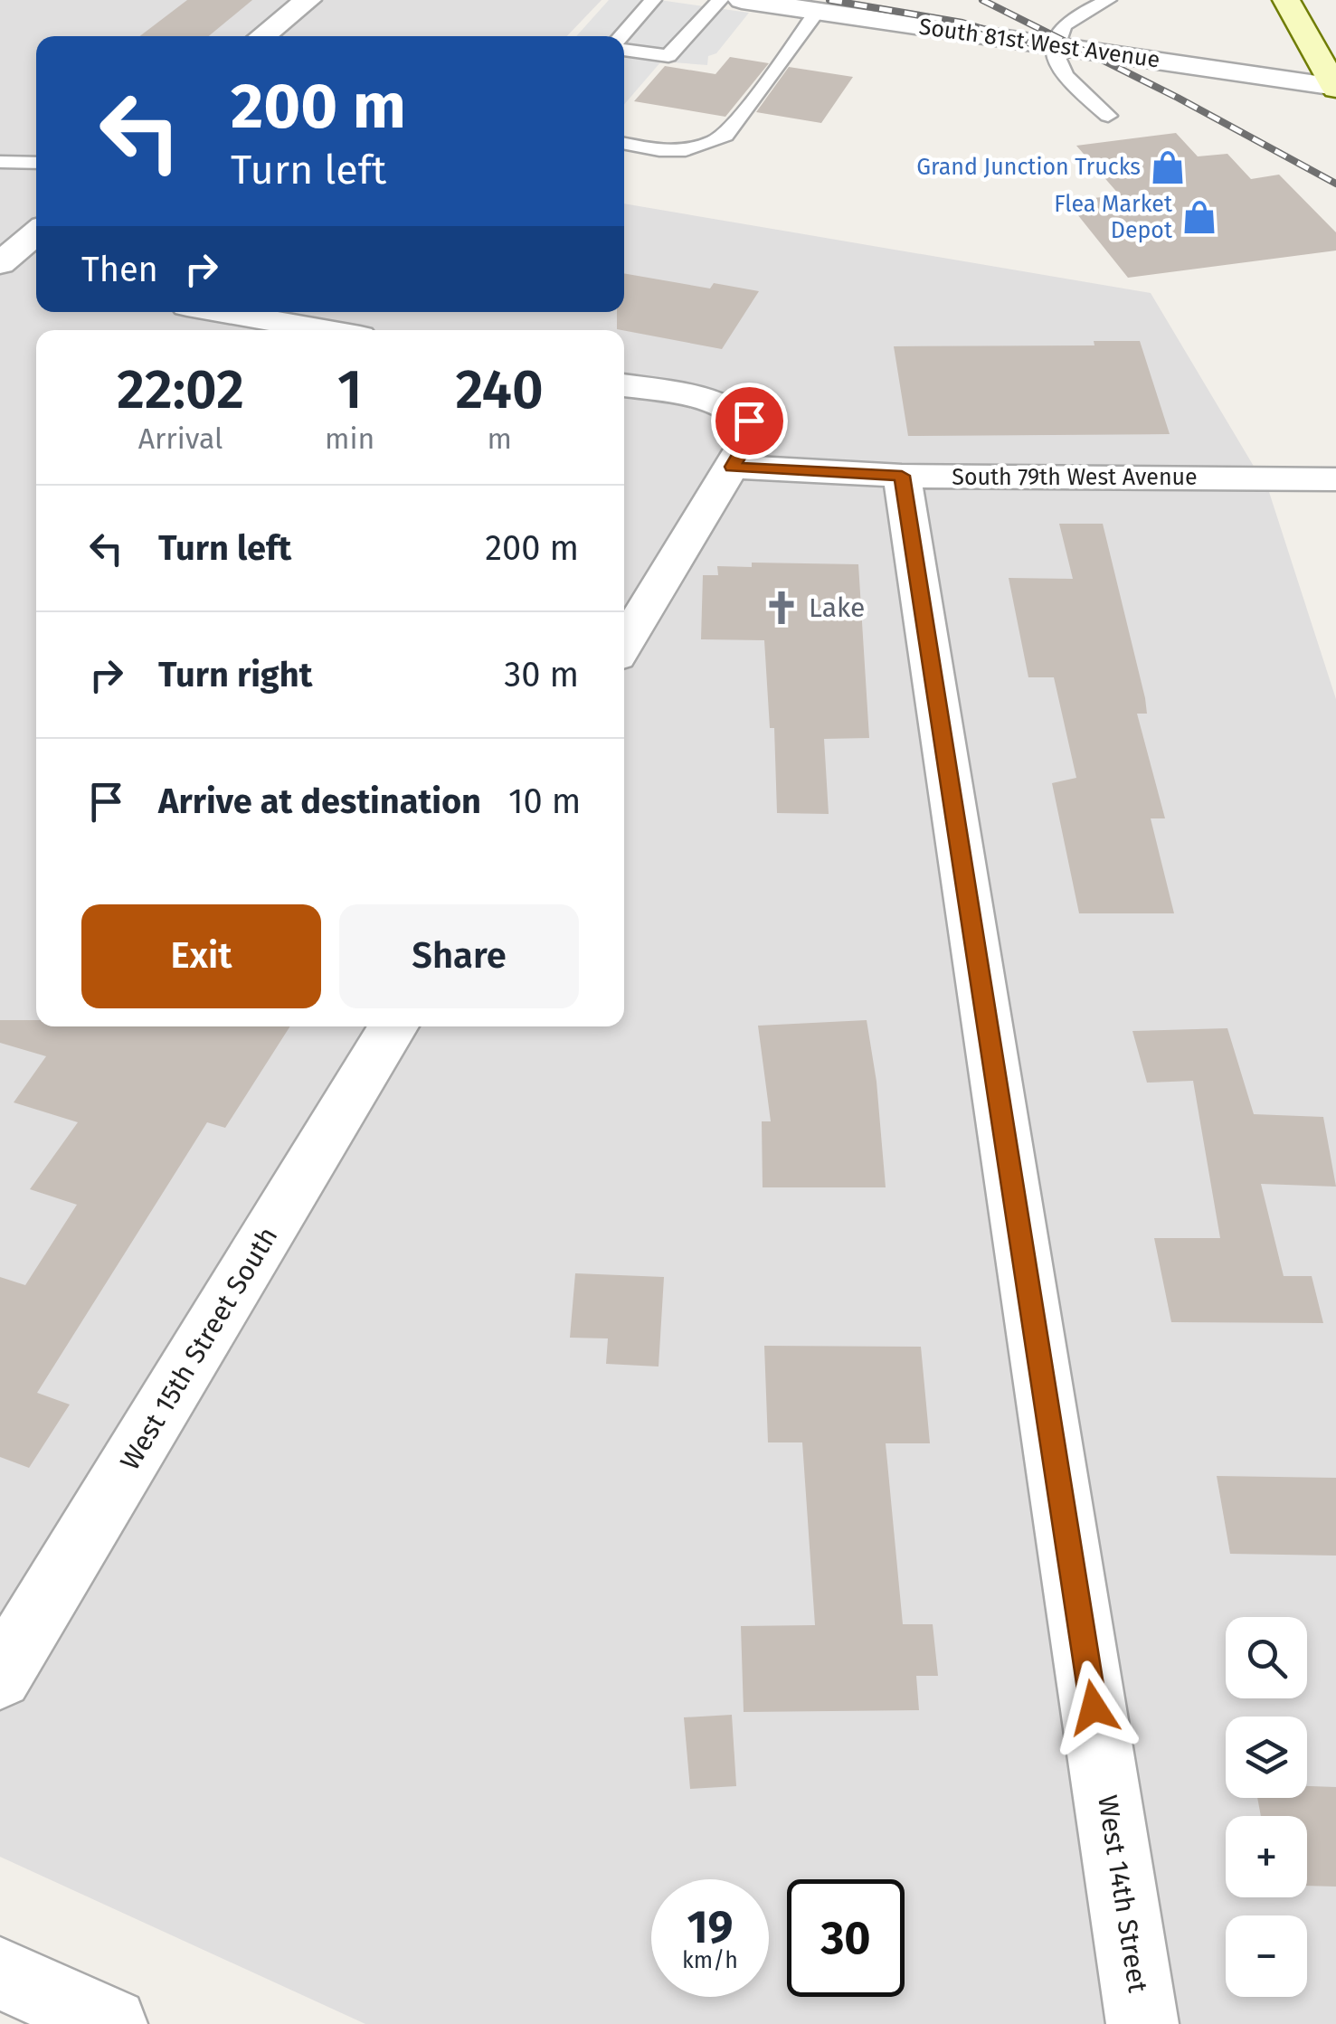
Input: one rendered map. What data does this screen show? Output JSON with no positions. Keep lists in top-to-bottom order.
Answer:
{
  "streets": {
    "street": [
      "South 81st West Avenue",
      "South 79th West Avenue",
      "West 15th Street South",
      "West 14th Street"
    ]
  },
  "crossings": [
    ["South 79th West Avenue", "West 14th Street"]
  ],
  "places": {
    "shop": ["Grand Junction Trucks", "Flea Market Depot"],
    "church": ["Lake"]
  },
  "page": {
    "turn": ["200 m", "Turn left"],
    "then": "Then",
    "eta": [
      "22:02",
      "Arrival",
      "1",
      "min",
      "240",
      "m"
    ],
    "list": [
      {
        "name": "Turn left",
        "value": "200 m"
      },
      {
        "name": "Turn right",
        "value": "30 m"
      },
      {
        "name": "Arrive at destination",
        "value": "10 m"
      }
    ],
    "buttons": ["Exit", "Share"],
    "map_buttons": ["+", "−"],
    "speed": "19 km/h",
    "limit": "30"
  }
}
